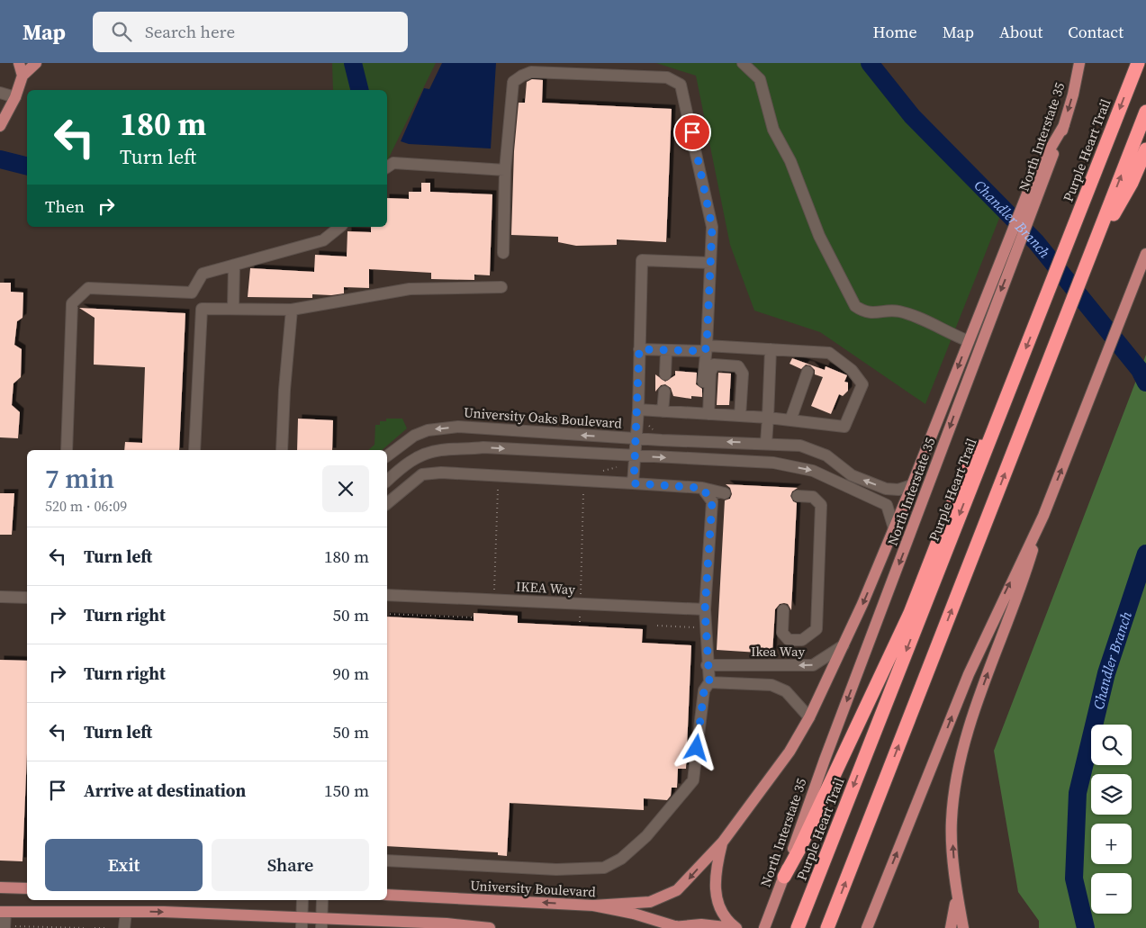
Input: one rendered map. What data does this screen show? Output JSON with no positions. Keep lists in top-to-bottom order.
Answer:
{
  "streets": {
    "highway": ["Purple Heart Trail"],
    "main road": ["North Interstate 35", "University Boulevard"],
    "street": ["University Oaks Boulevard", "IKEA Way", "Ikea Way"]
  },
  "one_way": ["Ikea Way"],
  "water": ["Chandler Branch"],
  "page": {
    "header": "Map",
    "search": "Search here",
    "nav": [
      "Home",
      "Map",
      "About",
      "Contact"
    ],
    "turn": ["180 m", "Turn left"],
    "then": "Then",
    "heading": ["7 min", "520 m · 06:09"],
    "list": [
      {
        "name": "Turn left",
        "value": "180 m"
      },
      {
        "name": "Turn right",
        "value": "50 m"
      },
      {
        "name": "Turn right",
        "value": "90 m"
      },
      {
        "name": "Turn left",
        "value": "50 m"
      },
      {
        "name": "Arrive at destination",
        "value": "150 m"
      }
    ],
    "map_buttons": ["+", "−"],
    "buttons": ["Exit", "Share"]
  }
}
